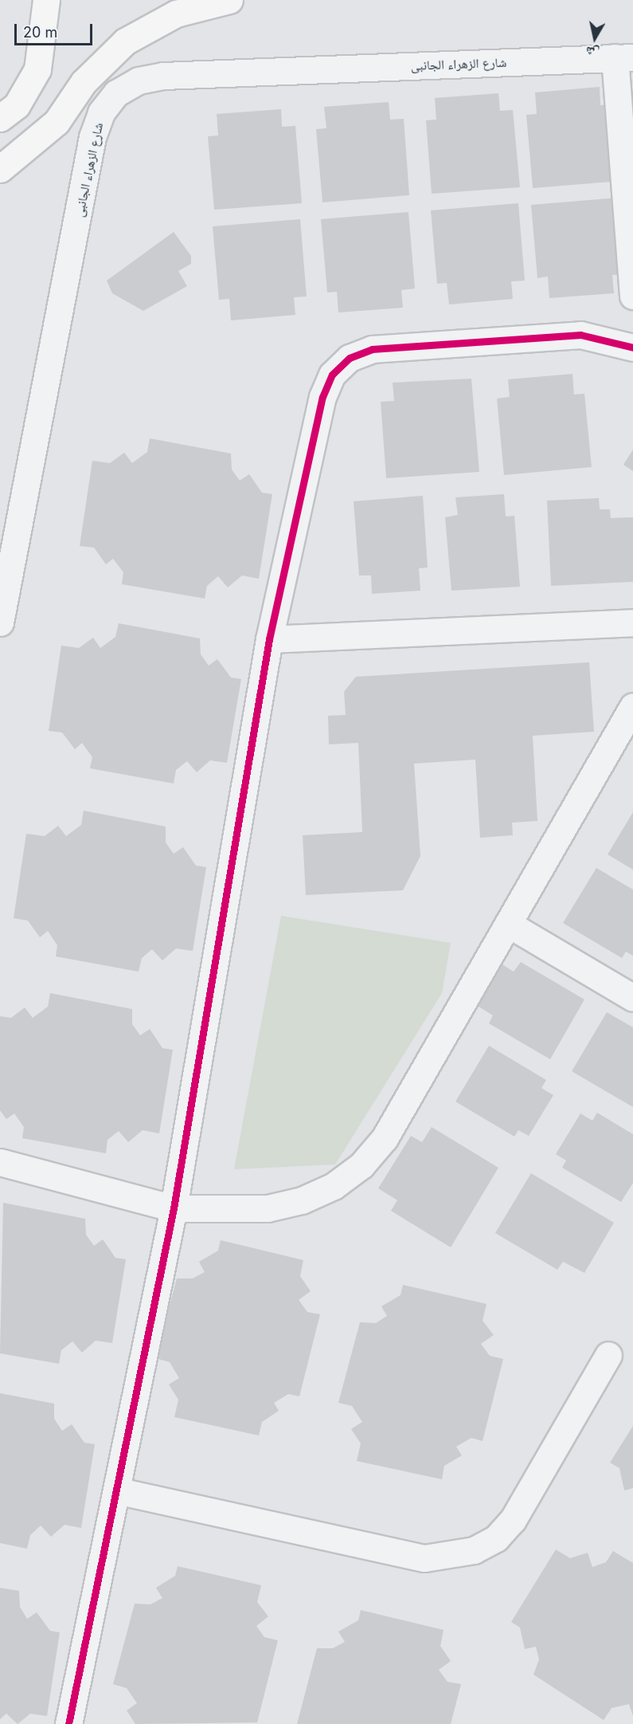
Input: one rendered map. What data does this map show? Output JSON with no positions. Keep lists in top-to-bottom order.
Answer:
{
  "streets": {
    "street": ["شارع الزهراء الجانبى"]
  },
  "scale_bar": "20 m",
  "north": "bottom"
}
